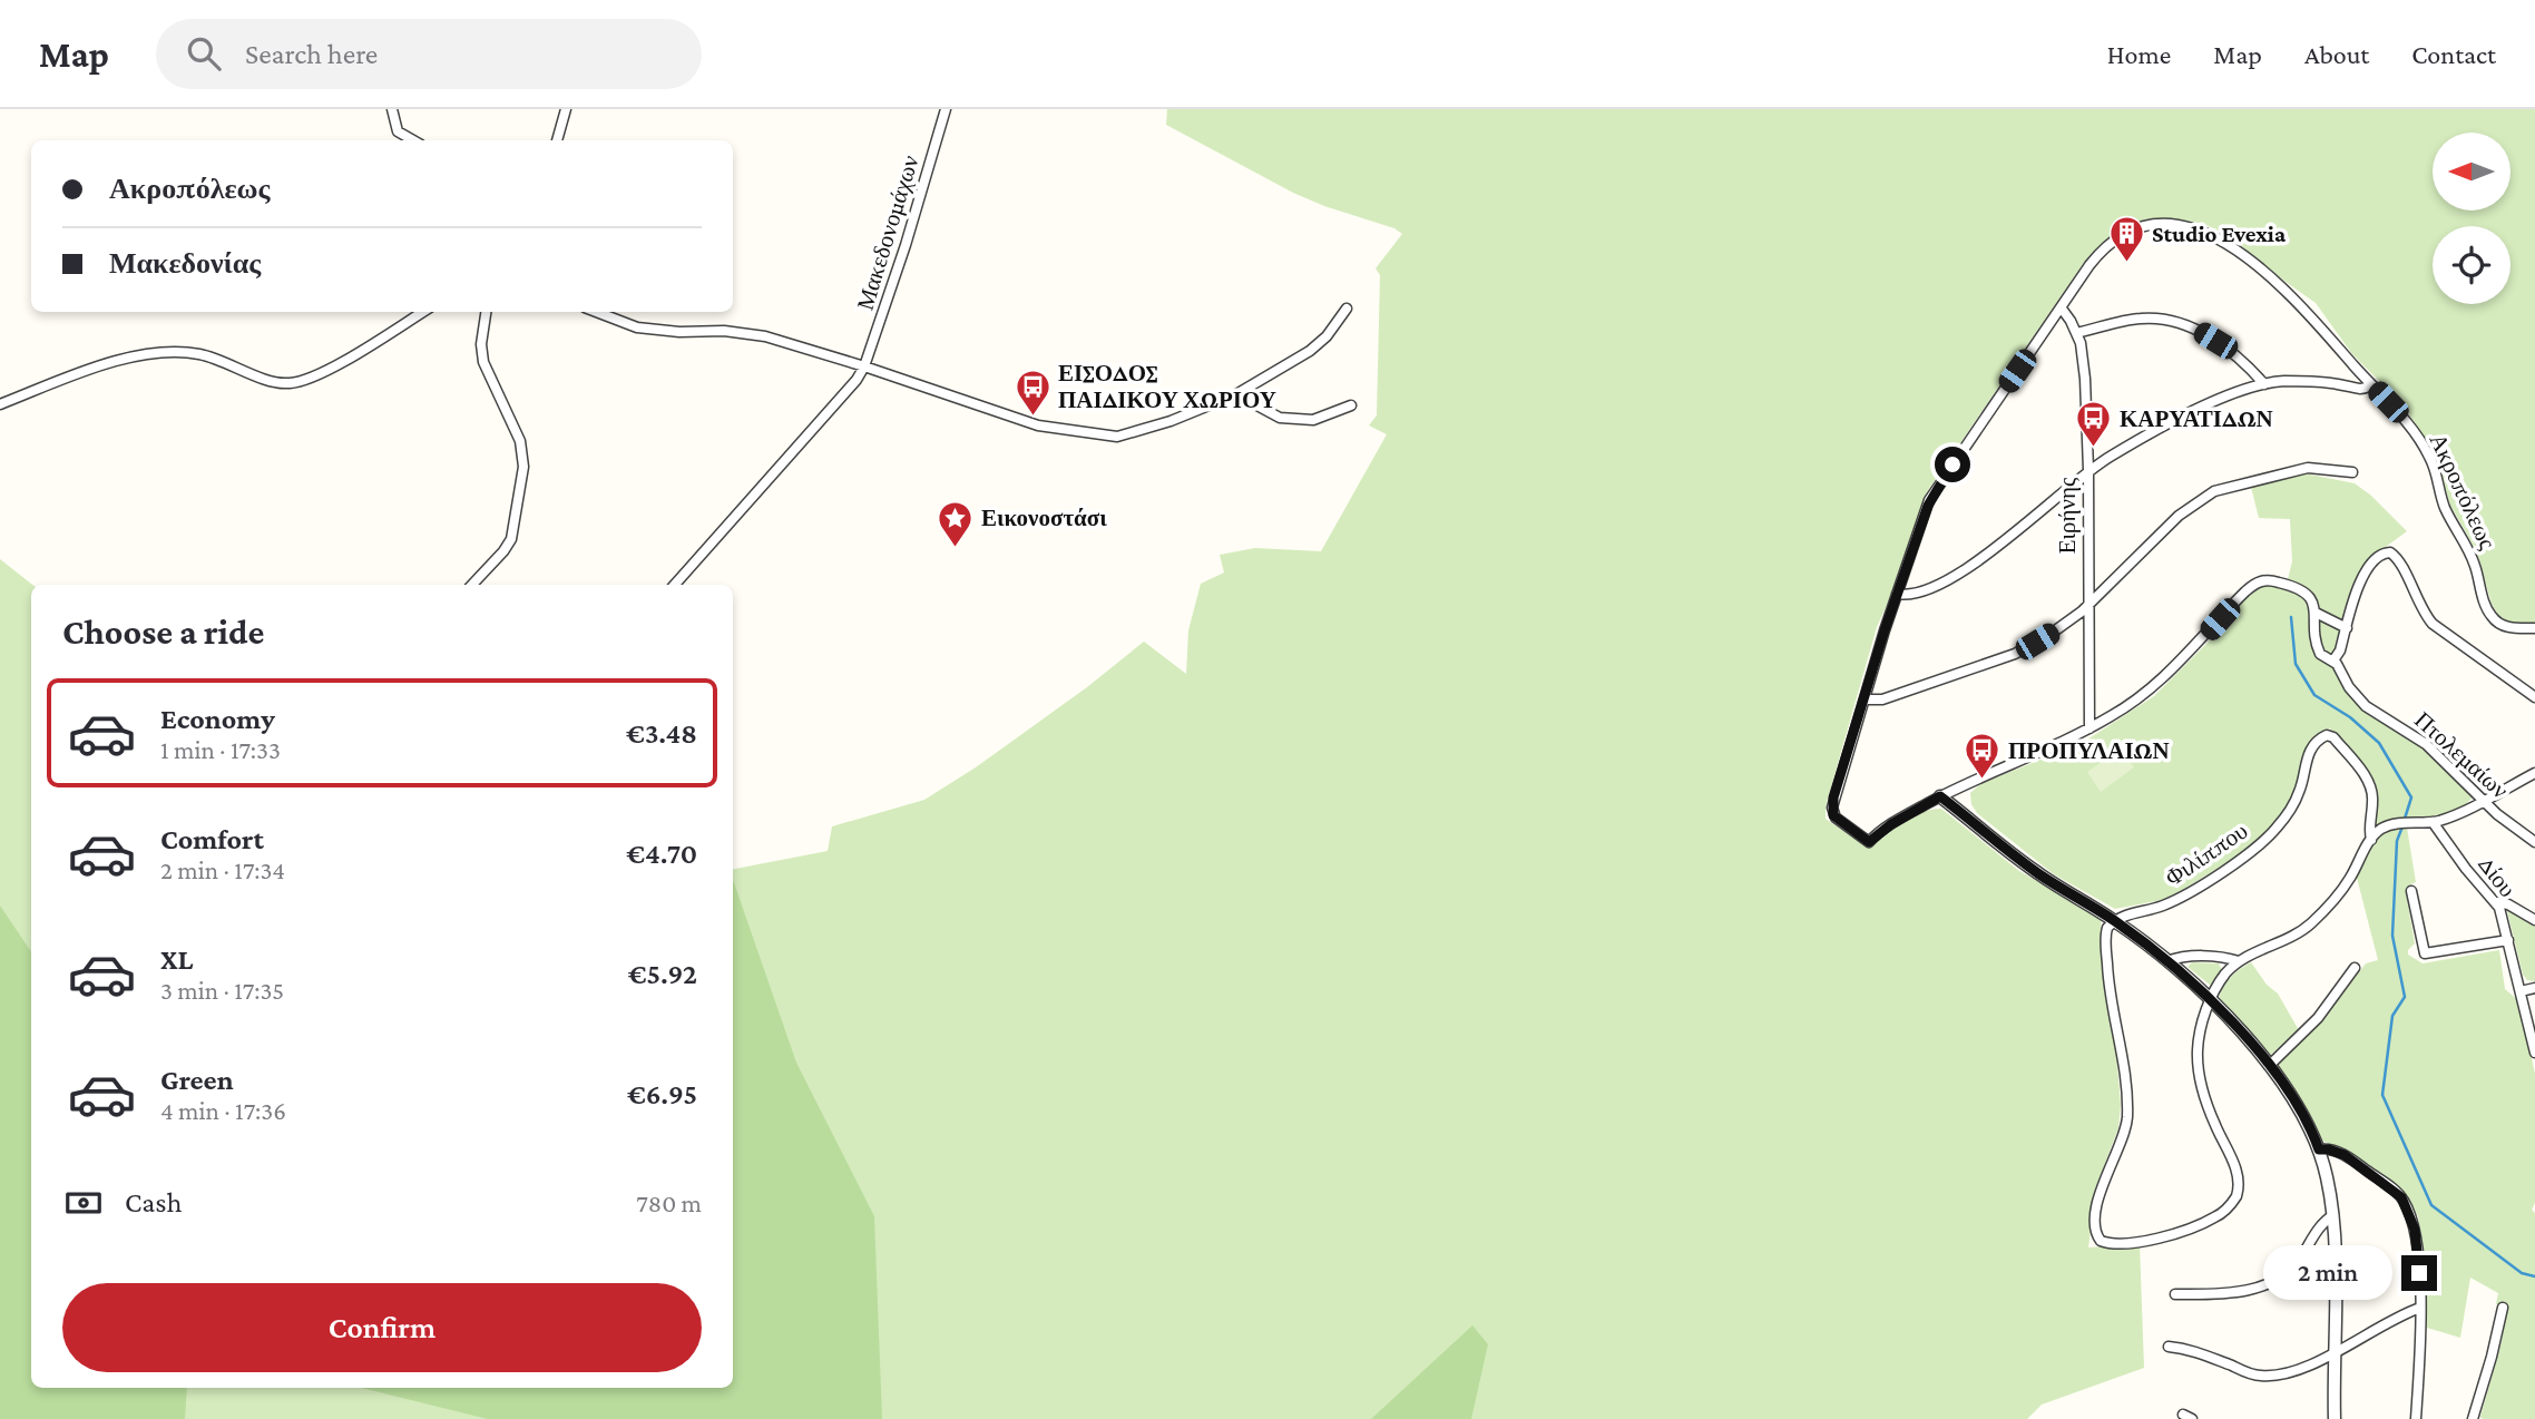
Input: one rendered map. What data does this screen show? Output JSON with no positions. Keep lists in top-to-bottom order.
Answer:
{
  "streets": {
    "street": [
      "Μακεδονομάχων",
      "Ακροπόλεως",
      "Ειρήνης",
      "Πτολεμαίων",
      "Φιλίππου",
      "Δίου"
    ]
  },
  "crossings": [
    ["Ακροπόλεως", "Ειρήνης"]
  ],
  "places": {
    "building": ["Studio Evexia"],
    "bus stop": ["ΕΙΣΟΔΟΣ ΠΑΙΔΙΚΟΥ ΧΩΡΙΟΥ", "ΚΑΡΥΑΤΙΔΩΝ", "ΠΡΟΠΥΛΑΙΩΝ"],
    "place": ["Εικονοστάσι"]
  },
  "north": "left",
  "page": {
    "header": "Map",
    "search": "Search here",
    "nav": [
      "Home",
      "Map",
      "About",
      "Contact"
    ],
    "banner": ["Ακροπόλεως", "Μακεδονίας"],
    "heading": "Choose a ride",
    "list": [
      {
        "name": "Economy",
        "note": "1 min · 17:33",
        "value": "€3.48"
      },
      {
        "name": "Comfort",
        "note": "2 min · 17:34",
        "value": "€4.70"
      },
      {
        "name": "XL",
        "note": "3 min · 17:35",
        "value": "€5.92"
      },
      {
        "name": "Green",
        "note": "4 min · 17:36",
        "value": "€6.95"
      }
    ],
    "pay": ["Cash", "780 m"],
    "bubble": "2 min",
    "buttons": "Confirm"
  }
}
